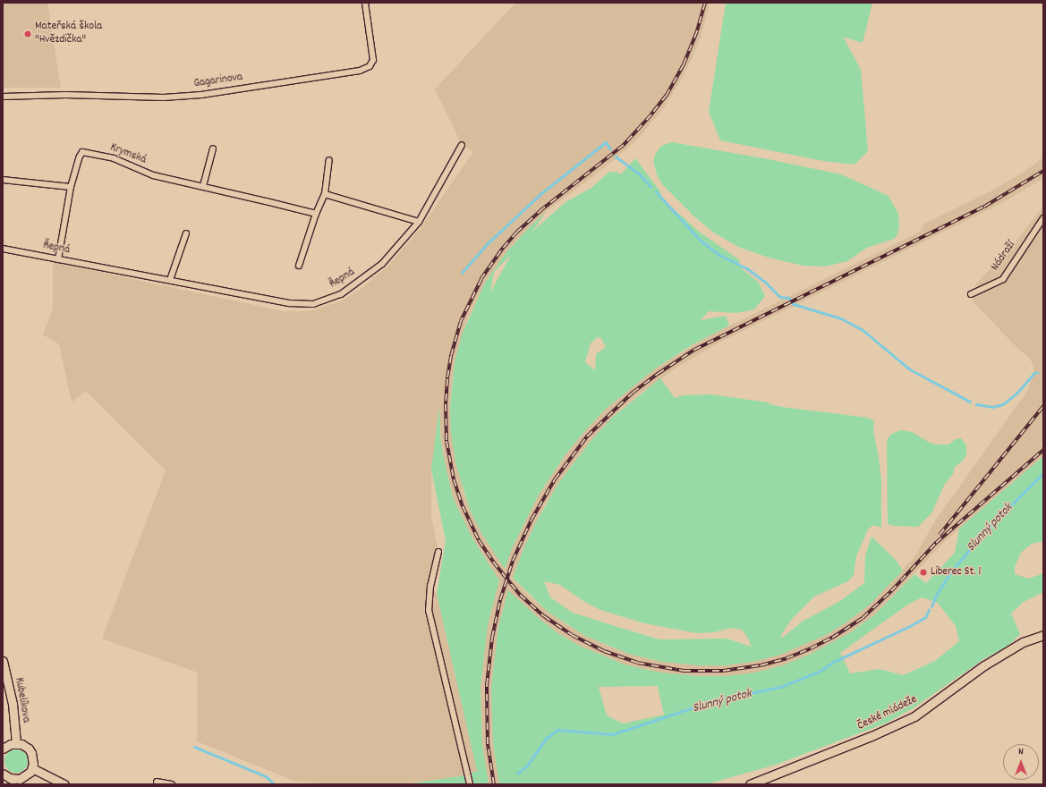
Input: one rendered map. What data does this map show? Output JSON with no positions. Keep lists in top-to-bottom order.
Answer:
{
  "streets": {
    "street": [
      "Gagarinova",
      "Krymská",
      "Řepná",
      "Nádraží",
      "Kubelíkova",
      "České mládeže"
    ]
  },
  "crossings": [
    ["Krymská", "Řepná"]
  ],
  "water": ["Slunný potok"],
  "places": ["Mateřská škola \"Hvězdička\"", "Liberec St. 1"],
  "north": "top"
}
